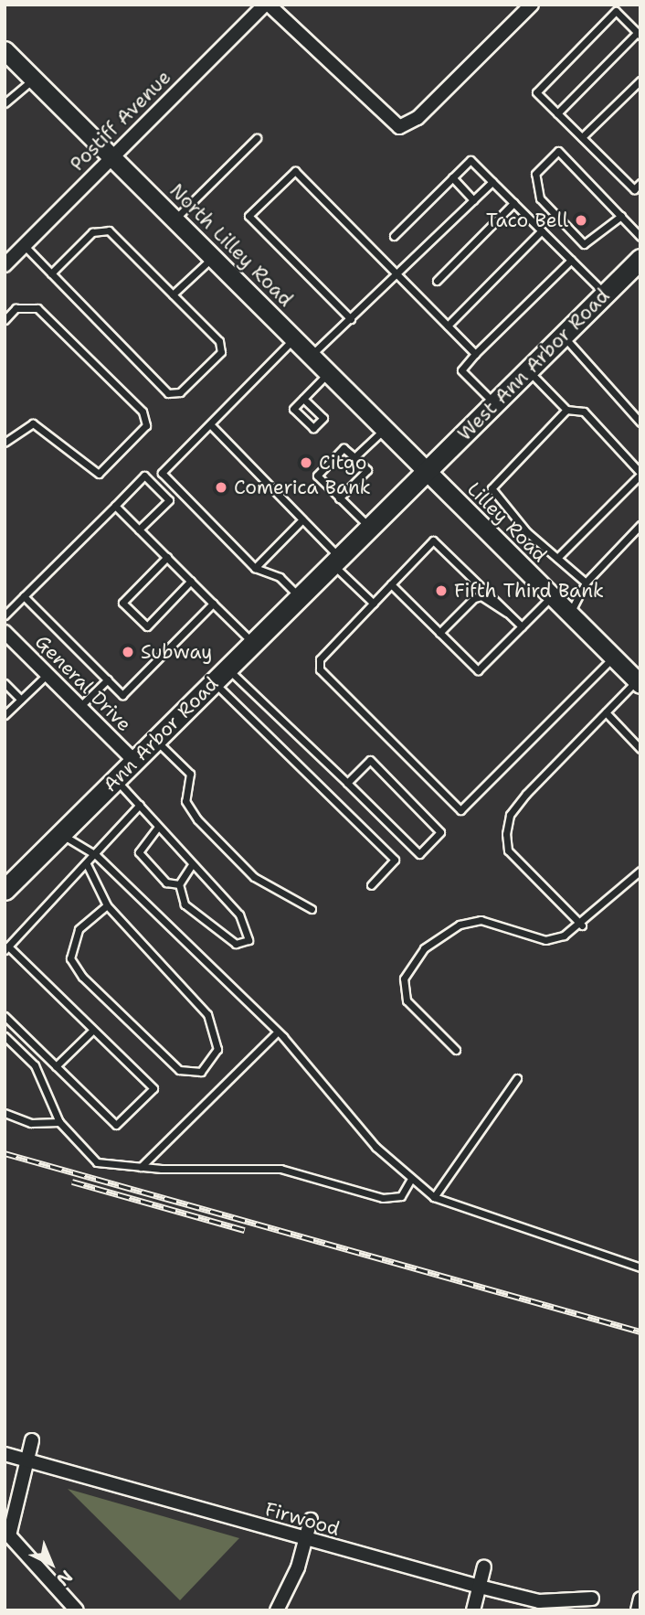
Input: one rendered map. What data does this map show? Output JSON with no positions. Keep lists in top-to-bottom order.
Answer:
{
  "streets": {
    "main road": ["West Ann Arbor Road", "Ann Arbor Road"],
    "street": [
      "Postiff Avenue",
      "North Lilley Road",
      "Lilley Road",
      "General Drive",
      "Firwood"
    ]
  },
  "crossings": [
    ["Postiff Avenue", "North Lilley Road"],
    ["North Lilley Road", "West Ann Arbor Road"],
    ["North Lilley Road", "Lilley Road"],
    ["North Lilley Road", "Ann Arbor Road"],
    ["West Ann Arbor Road", "Lilley Road"],
    ["West Ann Arbor Road", "Ann Arbor Road"],
    ["Lilley Road", "Ann Arbor Road"],
    ["General Drive", "Ann Arbor Road"]
  ],
  "places": [
    "Taco Bell",
    "Citgo",
    "Comerica Bank",
    "Fifth Third Bank",
    "Subway"
  ],
  "north": "bottom right"
}
